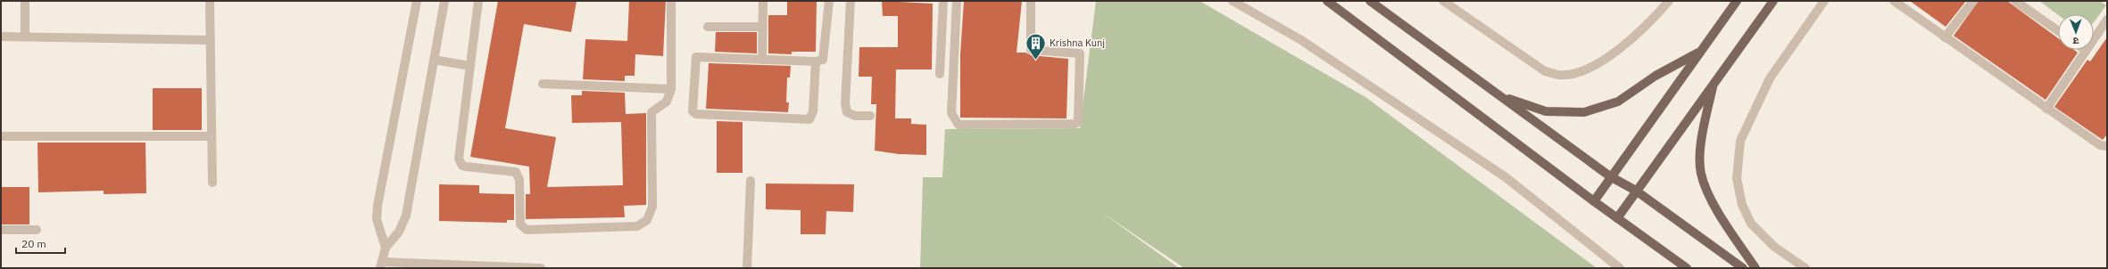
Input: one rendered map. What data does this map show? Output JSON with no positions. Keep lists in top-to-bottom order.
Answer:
{
  "places": {
    "building": ["Krishna Kunj"]
  },
  "scale_bar": "20 m",
  "north": "bottom"
}
